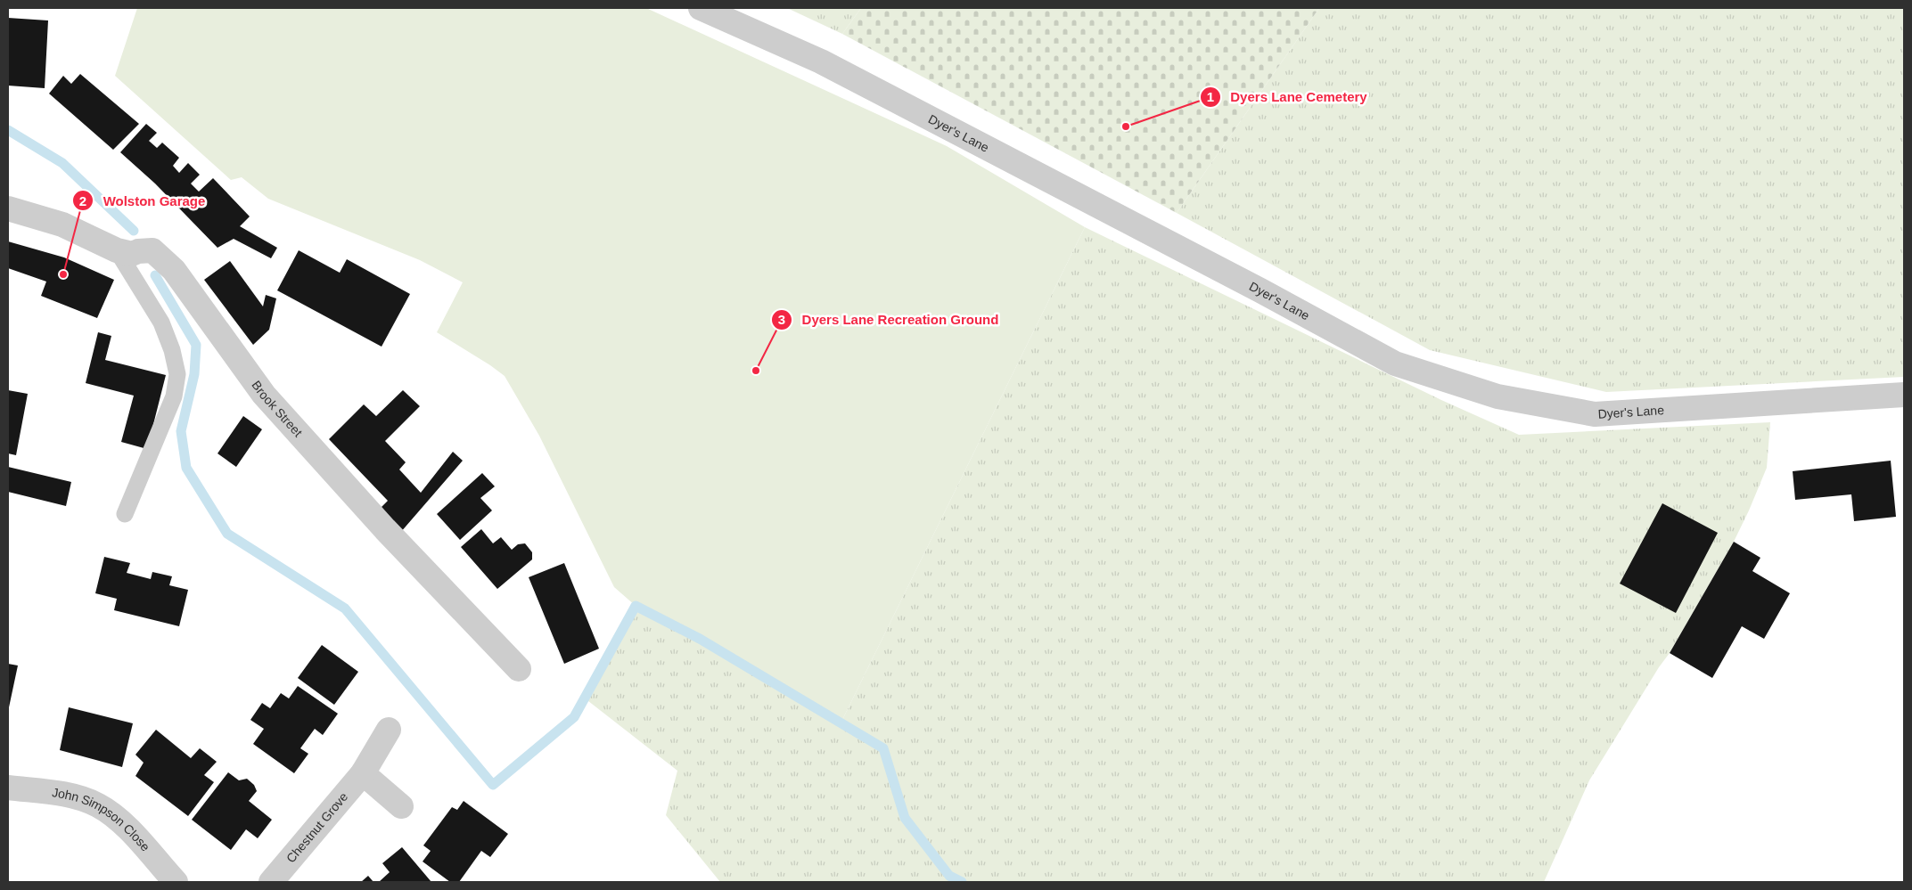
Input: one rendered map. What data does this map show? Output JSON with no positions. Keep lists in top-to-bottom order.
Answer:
{
  "streets": {
    "street": [
      "Dyer's Lane",
      "Brook Street",
      "John Simpson Close",
      "Chestnut Grove"
    ]
  },
  "places": ["Dyers Lane Cemetery", "Wolston Garage", "Dyers Lane Recreation Ground"]
}
